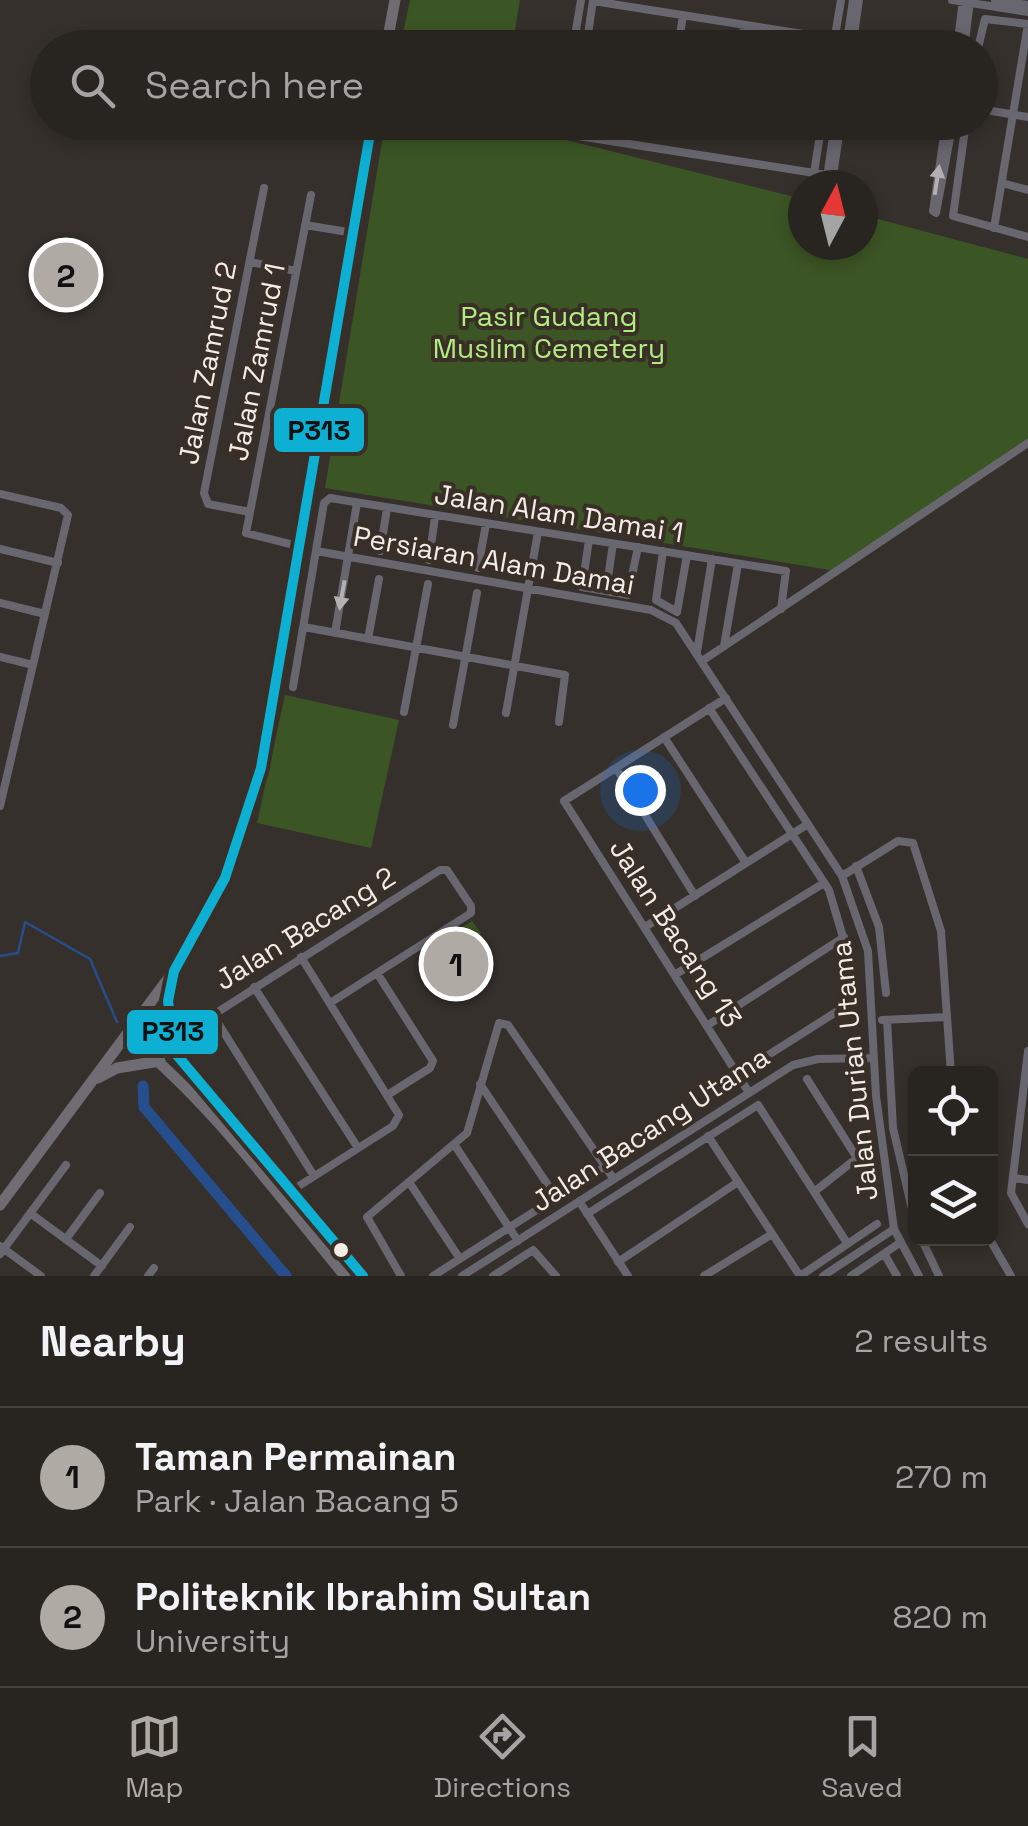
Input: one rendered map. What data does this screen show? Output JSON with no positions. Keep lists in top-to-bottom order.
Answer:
{
  "streets": {
    "street": [
      "Jalan Zamrud 1",
      "Jalan Zamrud 2",
      "Jalan Alam Damai 1",
      "Persiaran Alam Damai",
      "Jalan Bacang 2",
      "Jalan Bacang 13",
      "Jalan Durian Utama",
      "Jalan Bacang Utama"
    ]
  },
  "crossings": [
    ["Jalan Zamrud 1", "Jalan Zamrud 2"],
    ["Jalan Alam Damai 1", "Persiaran Alam Damai"],
    ["Persiaran Alam Damai", "Jalan Durian Utama"],
    ["Jalan Bacang 13", "Jalan Bacang Utama"],
    ["Jalan Durian Utama", "Jalan Bacang Utama"]
  ],
  "parks": ["Pasir Gudang Muslim Cemetery"],
  "lines": ["transit line P313"],
  "north": "top",
  "page": {
    "search": "Search here",
    "pins": ["2", "1"],
    "heading": ["Nearby", "2 results"],
    "list": [
      {
        "mark": "1",
        "name": "Taman Permainan",
        "note": "Park · Jalan Bacang 5",
        "value": "270 m"
      },
      {
        "mark": "2",
        "name": "Politeknik Ibrahim Sultan",
        "note": "University",
        "value": "820 m"
      }
    ],
    "nav": ["Map", "Directions", "Saved"]
  }
}
